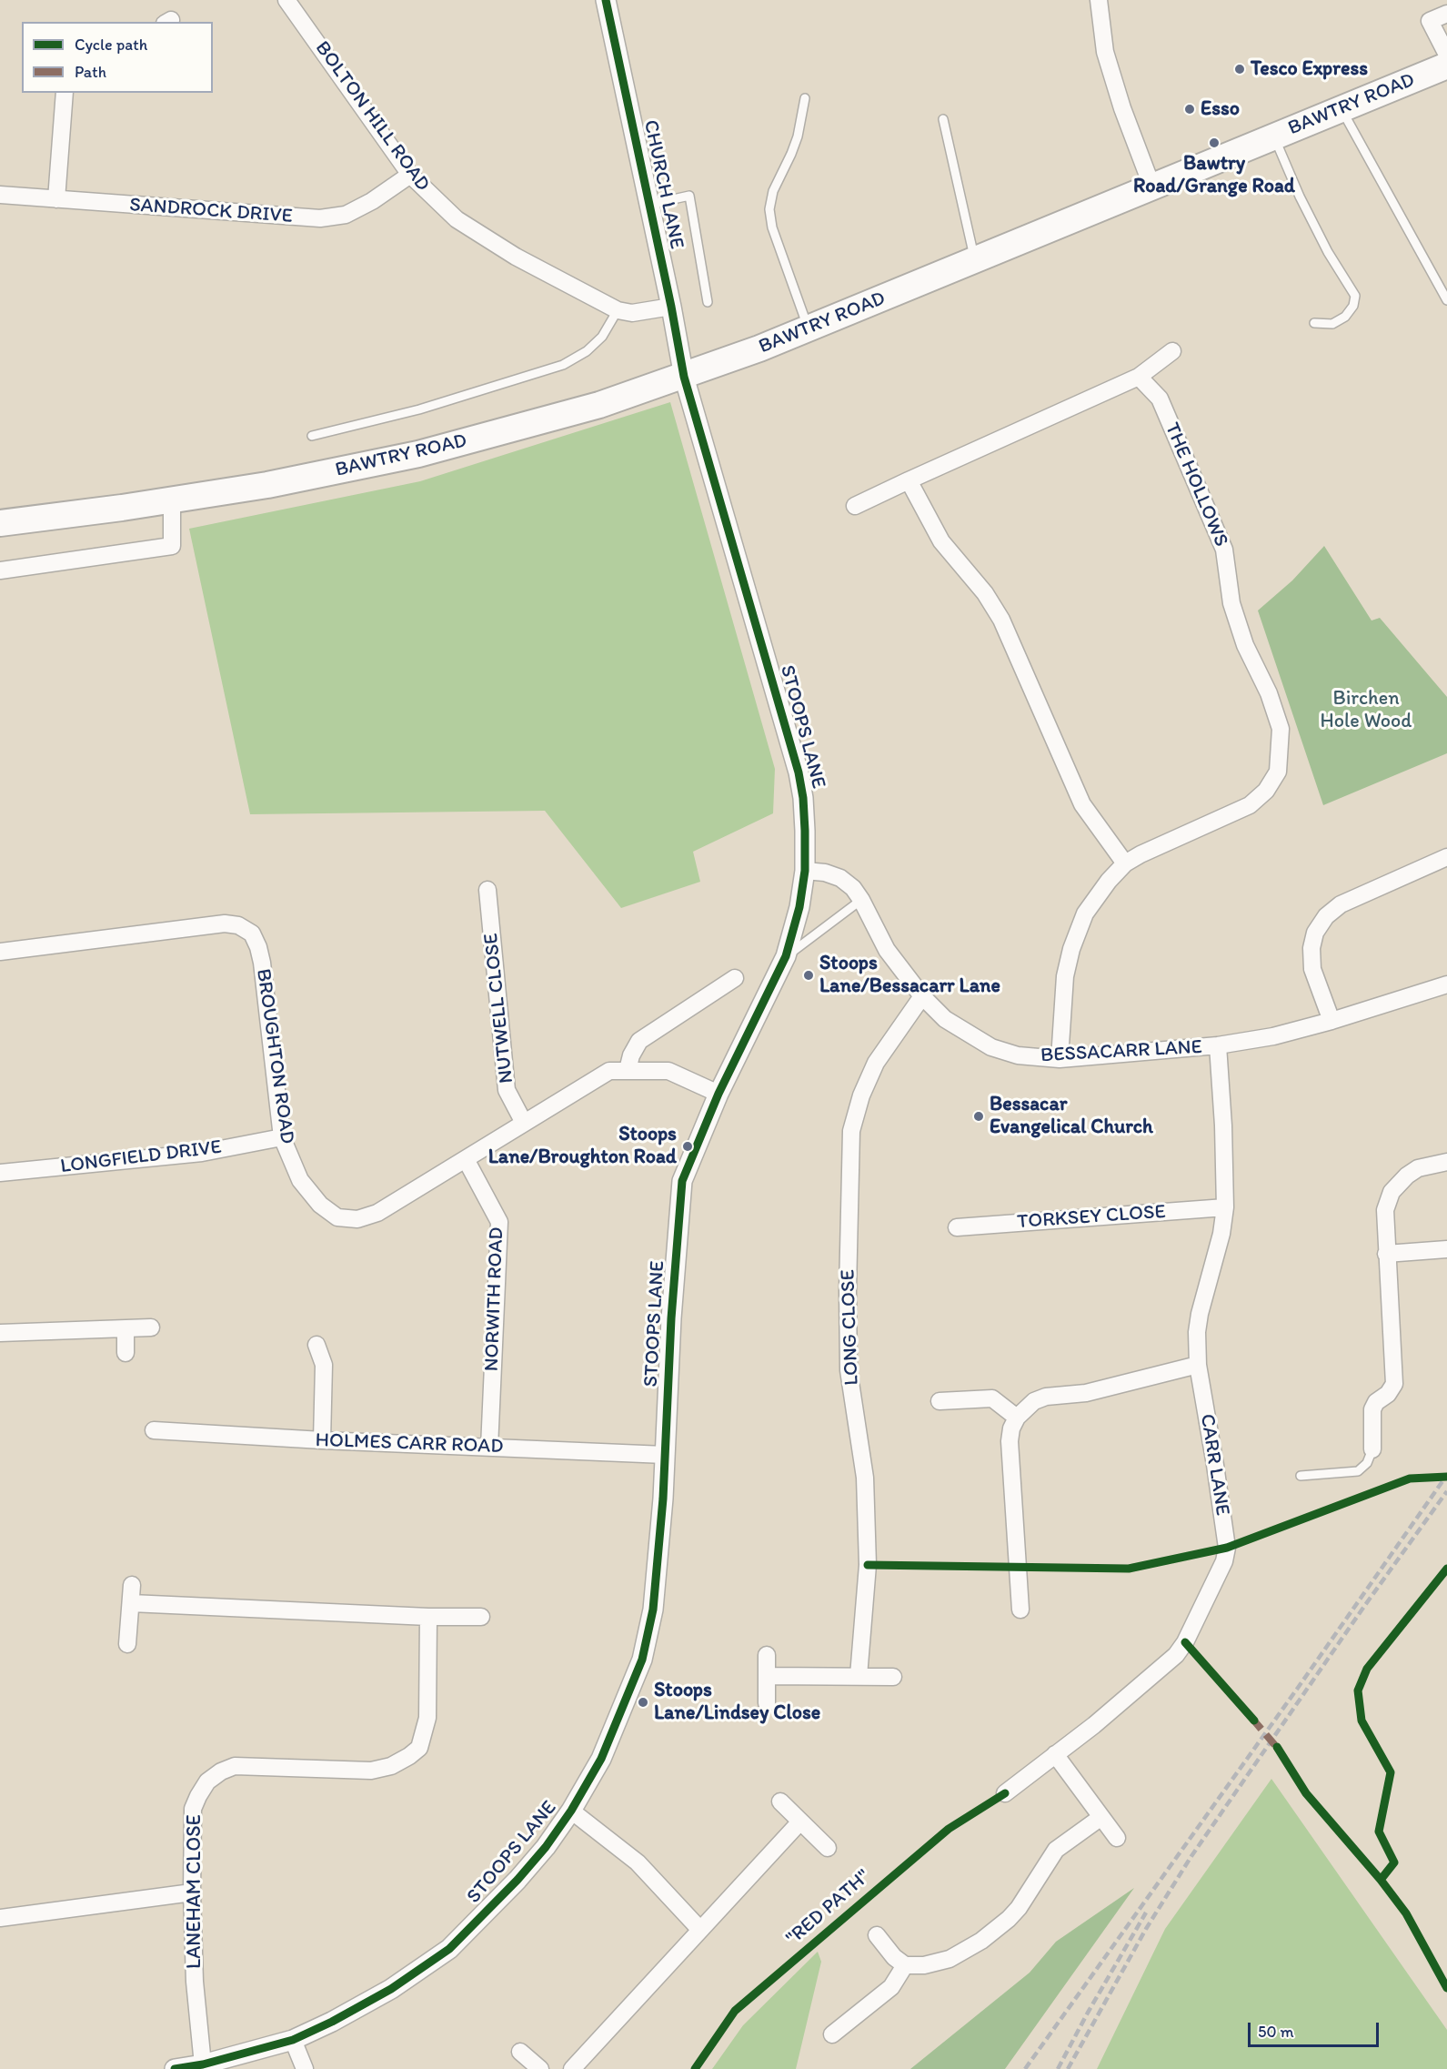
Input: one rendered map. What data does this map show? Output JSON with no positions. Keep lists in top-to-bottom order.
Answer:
{
  "streets": {
    "highway": ["BAWTRY ROAD"],
    "street": [
      "BOLTON HILL ROAD",
      "CHURCH LANE",
      "SANDROCK DRIVE",
      "THE HOLLOWS",
      "STOOPS LANE",
      "NUTWELL CLOSE",
      "BESSACARR LANE",
      "BROUGHTON ROAD",
      "LONGFIELD DRIVE",
      "TORKSEY CLOSE",
      "NORWITH ROAD",
      "LONG CLOSE",
      "HOLMES CARR ROAD",
      "CARR LANE",
      "LANEHAM CLOSE"
    ],
    "cycle path": ["\"RED PATH\""]
  },
  "crossings": [
    ["BAWTRY ROAD", "CHURCH LANE"],
    ["BAWTRY ROAD", "STOOPS LANE"],
    ["BOLTON HILL ROAD", "CHURCH LANE"],
    ["BOLTON HILL ROAD", "SANDROCK DRIVE"],
    ["CHURCH LANE", "STOOPS LANE"],
    ["THE HOLLOWS", "BESSACARR LANE"],
    ["STOOPS LANE", "BESSACARR LANE"],
    ["STOOPS LANE", "BROUGHTON ROAD"],
    ["STOOPS LANE", "HOLMES CARR ROAD"],
    ["STOOPS LANE", "LANEHAM CLOSE"],
    ["NUTWELL CLOSE", "BROUGHTON ROAD"],
    ["BESSACARR LANE", "LONG CLOSE"],
    ["BESSACARR LANE", "CARR LANE"],
    ["BROUGHTON ROAD", "LONGFIELD DRIVE"],
    ["BROUGHTON ROAD", "NORWITH ROAD"],
    ["TORKSEY CLOSE", "CARR LANE"],
    ["NORWITH ROAD", "HOLMES CARR ROAD"]
  ],
  "parks": ["Birchen Hole Wood"],
  "places": [
    "Tesco Express",
    "Esso",
    "Bawtry Road/Grange Road",
    "Stoops Lane/Bessacarr Lane",
    "Bessacar Evangelical Church",
    "Stoops Lane/Broughton Road",
    "Stoops Lane/Lindsey Close"
  ],
  "legend": ["Cycle path", "Path"],
  "scale_bar": "50 m"
}
